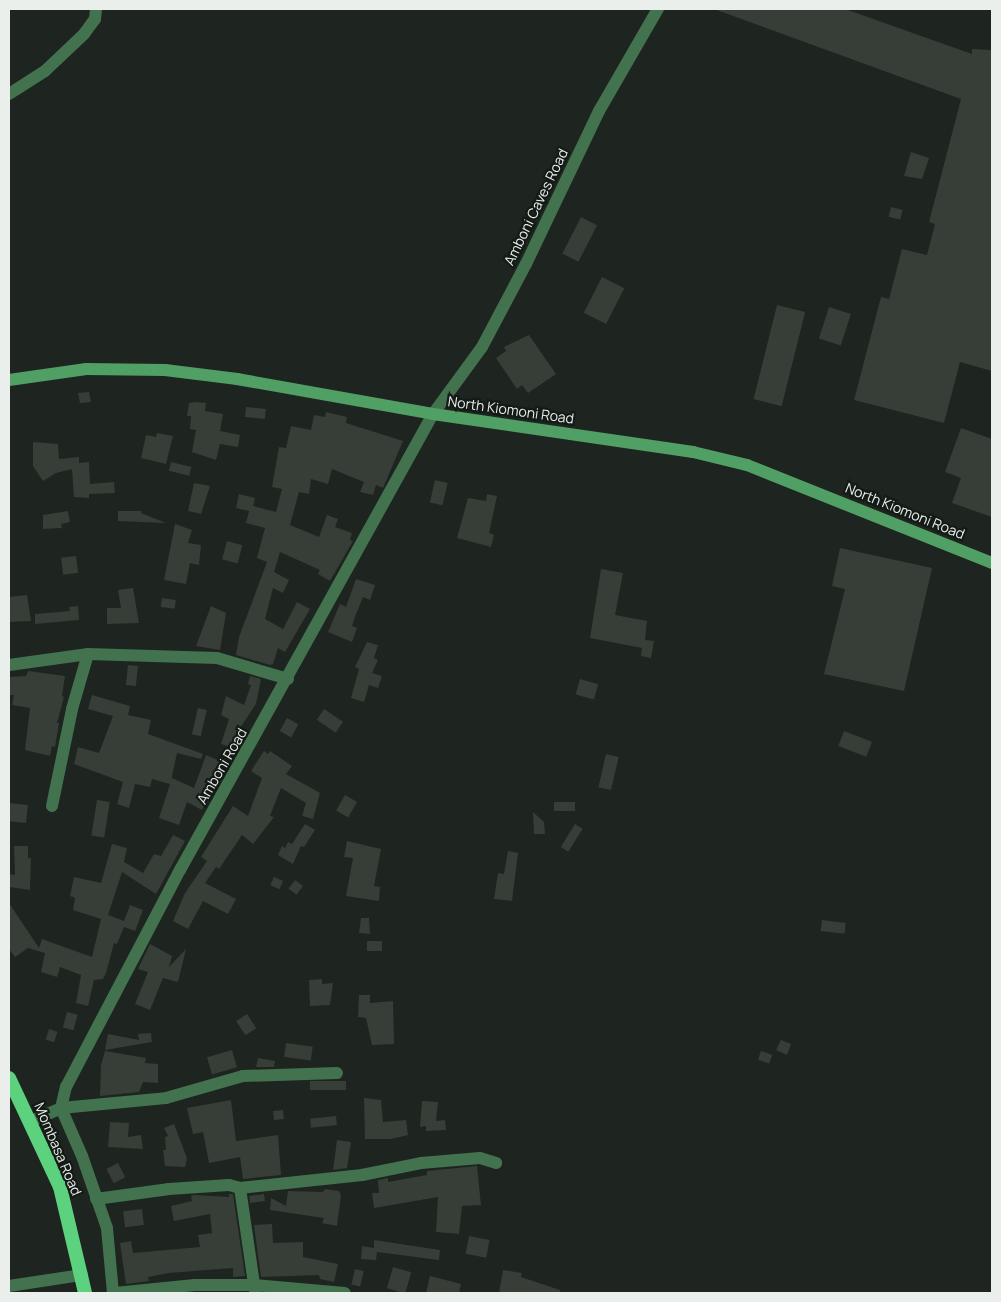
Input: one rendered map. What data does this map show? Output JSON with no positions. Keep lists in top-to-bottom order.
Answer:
{
  "streets": {
    "highway": ["Mombasa Road"],
    "main road": ["North Kiomoni Road"],
    "street": ["Amboni Caves Road", "Amboni Road"]
  },
  "crossings": [
    ["Amboni Caves Road", "North Kiomoni Road"],
    ["Amboni Caves Road", "Amboni Road"],
    ["North Kiomoni Road", "Amboni Road"]
  ]
}
